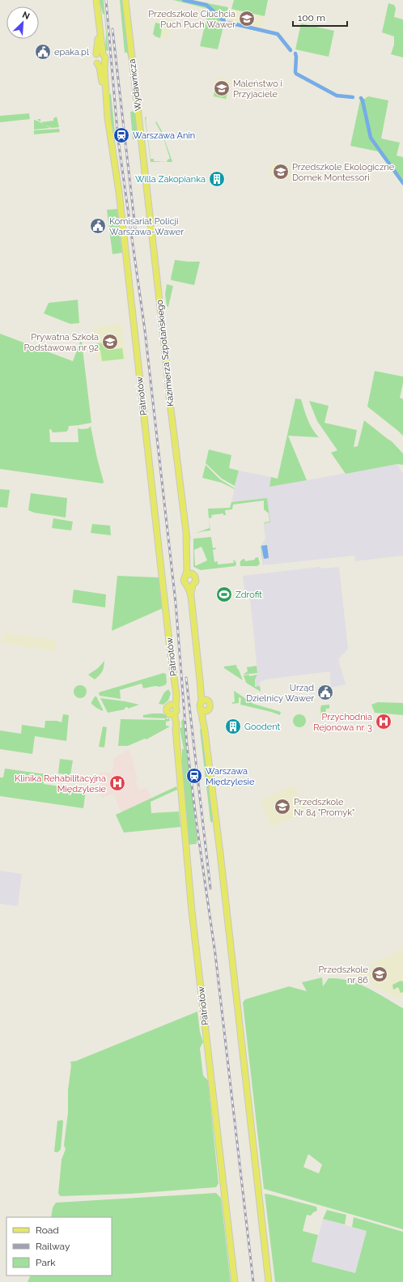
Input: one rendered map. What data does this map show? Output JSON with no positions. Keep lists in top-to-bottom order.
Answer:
{
  "streets": {
    "main road": ["Wydawnicza", "Kazimierza Szpotańskiego", "Patriotów"]
  },
  "crossings": [
    ["Wydawnicza", "Kazimierza Szpotańskiego"]
  ],
  "places": {
    "school or university": [
      "Przedszkole Ciuchcia Puch Puch Wawer",
      "Maleństwo i Przyjaciele",
      "Przedszkole Ekologiczne Domek Montessori",
      "Prywatna Szkoła Podstawowa nr 92",
      "Przedszkole Nr 84 \"Promyk\"",
      "Przedszkole nr 86"
    ],
    "public building": ["epaka.pl", "Komisariat Policji Warszawa-Wawer", "Urząd Dzielnicy Wawer"],
    "station": ["Warszawa Anin", "Warszawa Międzylesie"],
    "building": ["Willa Zakopianka", "Goodent"],
    "sports": ["Zdrofit"],
    "hospital": ["Przychodnia Rejonowa nr. 3", "Klinika Rehabilitacyjna Międzylesie"]
  },
  "legend": ["Road", "Railway", "Park"],
  "scale_bar": "100 m",
  "north": "top right"
}
